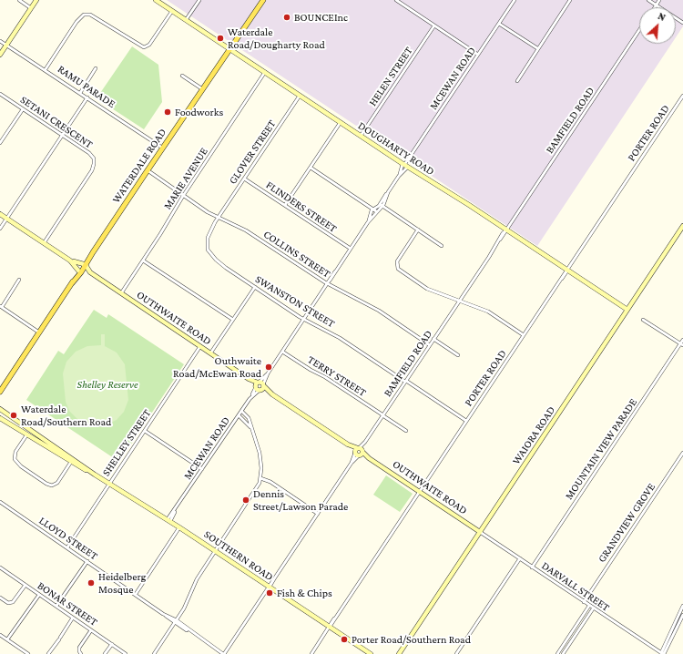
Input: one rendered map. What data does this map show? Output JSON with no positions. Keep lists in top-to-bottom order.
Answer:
{
  "streets": {
    "main road": ["WATERDALE ROAD"],
    "street": [
      "HELEN STREET",
      "MCEWAN ROAD",
      "RAMU PARADE",
      "BAMFIELD ROAD",
      "SETANI CRESCENT",
      "PORTER ROAD",
      "DOUGHARTY ROAD",
      "GLOVER STREET",
      "MARIE AVENUE",
      "FLINDERS STREET",
      "COLLINS STREET",
      "SWANSTON STREET",
      "OUTHWAITE ROAD",
      "TERRY STREET",
      "WAIORA ROAD",
      "SHELLEY STREET",
      "MOUNTAIN VIEW PARADE",
      "GRANDVIEW GROVE",
      "LLOYD STREET",
      "SOUTHERN ROAD",
      "DARVALL STREET",
      "BONAR STREET"
    ]
  },
  "crossings": [
    ["HELEN STREET", "DOUGHARTY ROAD"],
    ["MCEWAN ROAD", "DOUGHARTY ROAD"],
    ["MCEWAN ROAD", "FLINDERS STREET"],
    ["MCEWAN ROAD", "COLLINS STREET"],
    ["MCEWAN ROAD", "SWANSTON STREET"],
    ["MCEWAN ROAD", "OUTHWAITE ROAD"],
    ["MCEWAN ROAD", "TERRY STREET"],
    ["MCEWAN ROAD", "SOUTHERN ROAD"],
    ["RAMU PARADE", "WATERDALE ROAD"],
    ["BAMFIELD ROAD", "DOUGHARTY ROAD"],
    ["BAMFIELD ROAD", "COLLINS STREET"],
    ["BAMFIELD ROAD", "SWANSTON STREET"],
    ["BAMFIELD ROAD", "OUTHWAITE ROAD"],
    ["BAMFIELD ROAD", "TERRY STREET"],
    ["BAMFIELD ROAD", "LLOYD STREET"],
    ["BAMFIELD ROAD", "SOUTHERN ROAD"],
    ["PORTER ROAD", "DOUGHARTY ROAD"],
    ["PORTER ROAD", "SWANSTON STREET"],
    ["PORTER ROAD", "OUTHWAITE ROAD"],
    ["PORTER ROAD", "SOUTHERN ROAD"],
    ["DOUGHARTY ROAD", "GLOVER STREET"],
    ["DOUGHARTY ROAD", "WATERDALE ROAD"],
    ["DOUGHARTY ROAD", "MARIE AVENUE"],
    ["DOUGHARTY ROAD", "WAIORA ROAD"],
    ["GLOVER STREET", "FLINDERS STREET"],
    ["GLOVER STREET", "COLLINS STREET"],
    ["GLOVER STREET", "SWANSTON STREET"],
    ["WATERDALE ROAD", "COLLINS STREET"],
    ["WATERDALE ROAD", "OUTHWAITE ROAD"],
    ["MARIE AVENUE", "COLLINS STREET"],
    ["MARIE AVENUE", "OUTHWAITE ROAD"],
    ["COLLINS STREET", "SWANSTON STREET"],
    ["OUTHWAITE ROAD", "WAIORA ROAD"],
    ["OUTHWAITE ROAD", "SHELLEY STREET"],
    ["OUTHWAITE ROAD", "DARVALL STREET"],
    ["WAIORA ROAD", "DARVALL STREET"],
    ["SHELLEY STREET", "LLOYD STREET"],
    ["SHELLEY STREET", "SOUTHERN ROAD"],
    ["MOUNTAIN VIEW PARADE", "DARVALL STREET"],
    ["GRANDVIEW GROVE", "DARVALL STREET"]
  ],
  "parks": ["Shelley Reserve"],
  "places": [
    "BOUNCEInc",
    "Waterdale Road/Dougharty Road",
    "Foodworks",
    "Outhwaite Road/McEwan Road",
    "Waterdale Road/Southern Road",
    "Dennis Street/Lawson Parade",
    "Heidelberg Mosque",
    "Fish & Chips",
    "Porter Road/Southern Road"
  ],
  "north": "top right"
}
